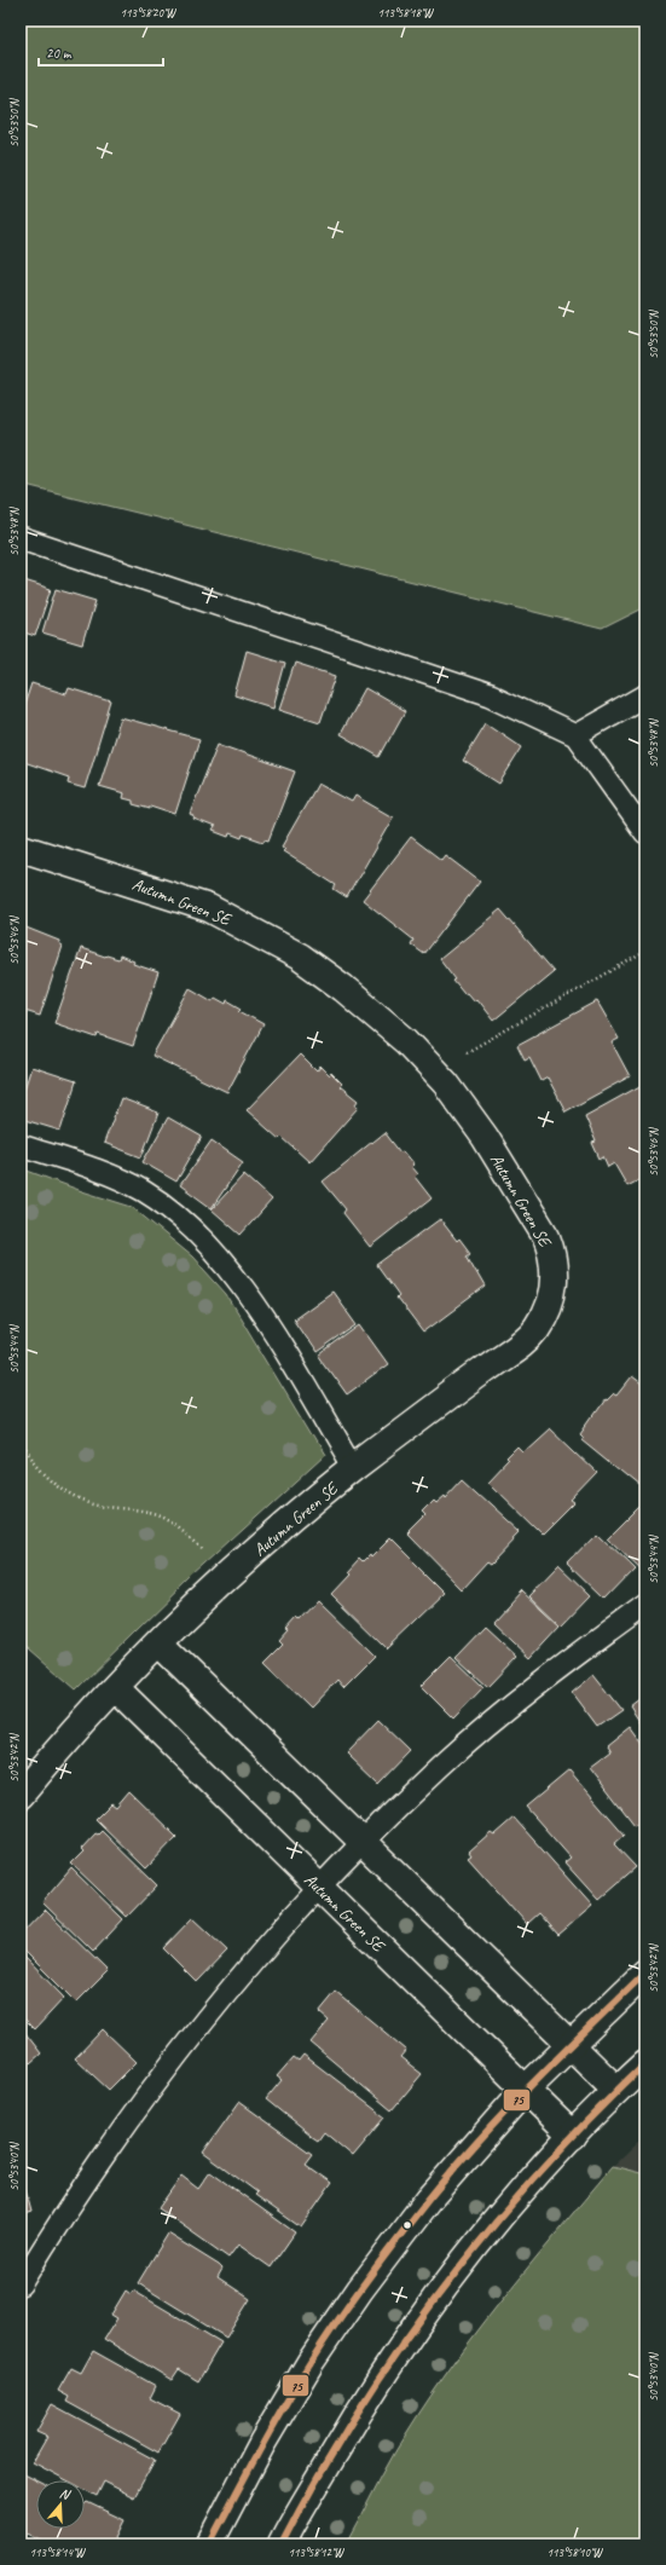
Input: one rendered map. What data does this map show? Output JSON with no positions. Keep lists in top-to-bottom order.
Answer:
{
  "streets": {
    "street": ["Autumn Green SE"]
  },
  "lines": ["transit line 75"],
  "scale_bar": "20 m",
  "north": "top",
  "coordinates": [
    "113°58'20\"W",
    "113°58'18\"W",
    "50°53'50\"N",
    "50°53'48\"N",
    "50°53'46\"N",
    "50°53'44\"N",
    "50°53'42\"N",
    "50°53'40\"N",
    "113°58'14\"W",
    "113°58'12\"W",
    "113°58'10\"W"
  ]
}
